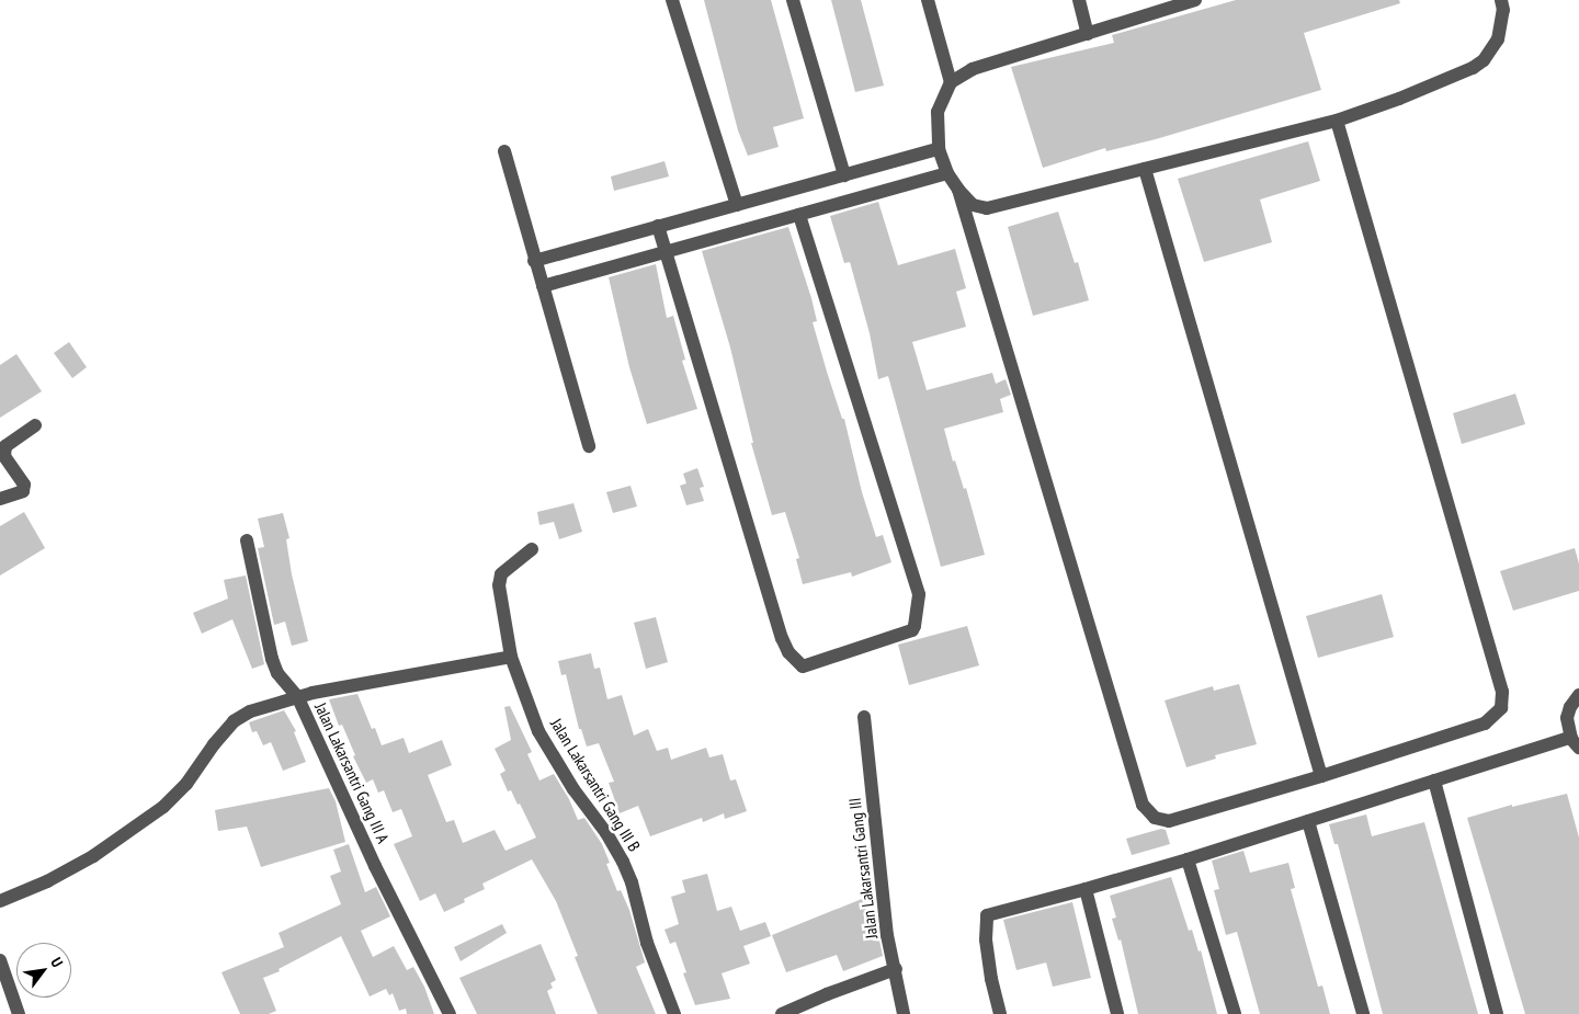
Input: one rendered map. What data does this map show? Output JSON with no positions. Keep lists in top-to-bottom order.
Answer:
{
  "streets": {
    "street": ["Jalan Lakarsantri Gang III A", "Jalan Lakarsantri Gang III B", "Jalan Lakarsantri Gang III"]
  },
  "north": "top right"
}
